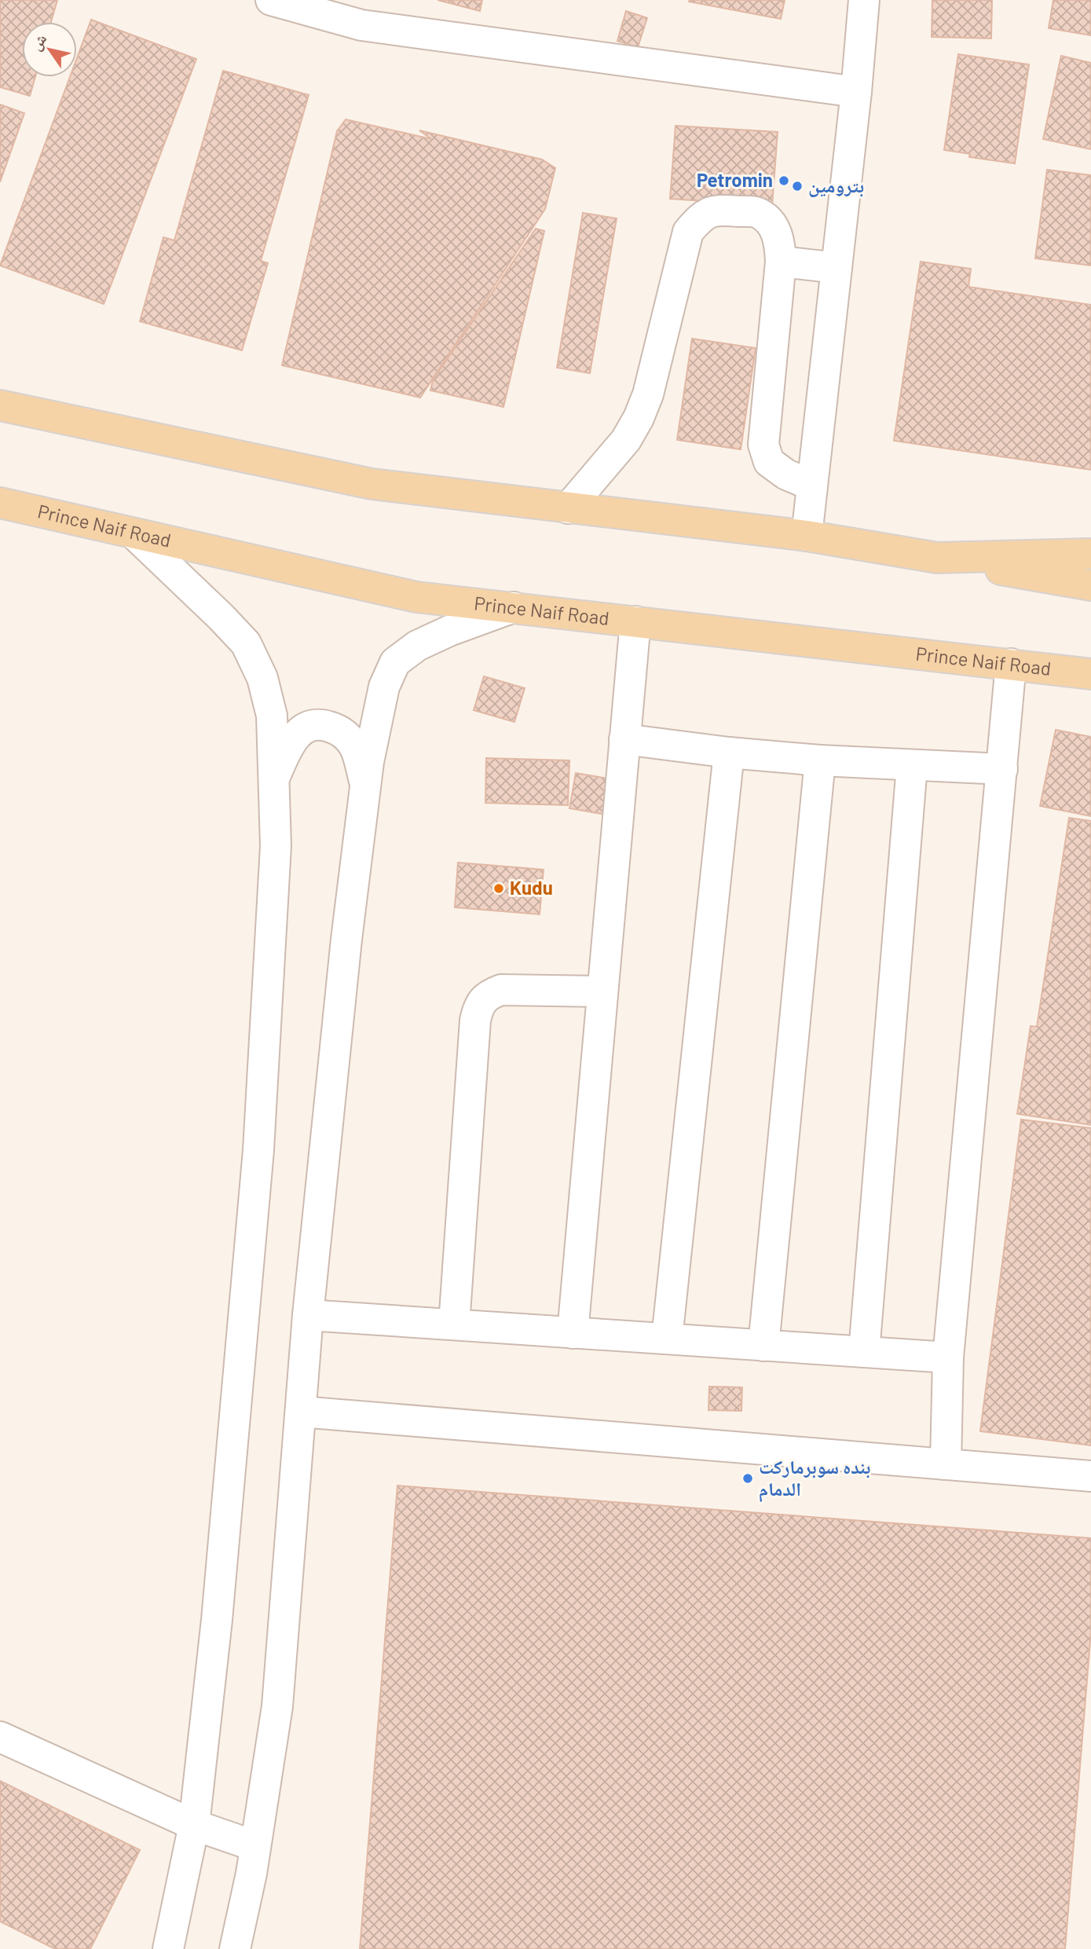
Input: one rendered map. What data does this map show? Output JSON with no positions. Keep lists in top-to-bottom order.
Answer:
{
  "streets": {
    "main road": ["Prince Naif Road"]
  },
  "places": [
    "Petromin",
    "بترومين",
    "Kudu",
    "بنده سوبرماركت الدمام"
  ],
  "north": "top left"
}
